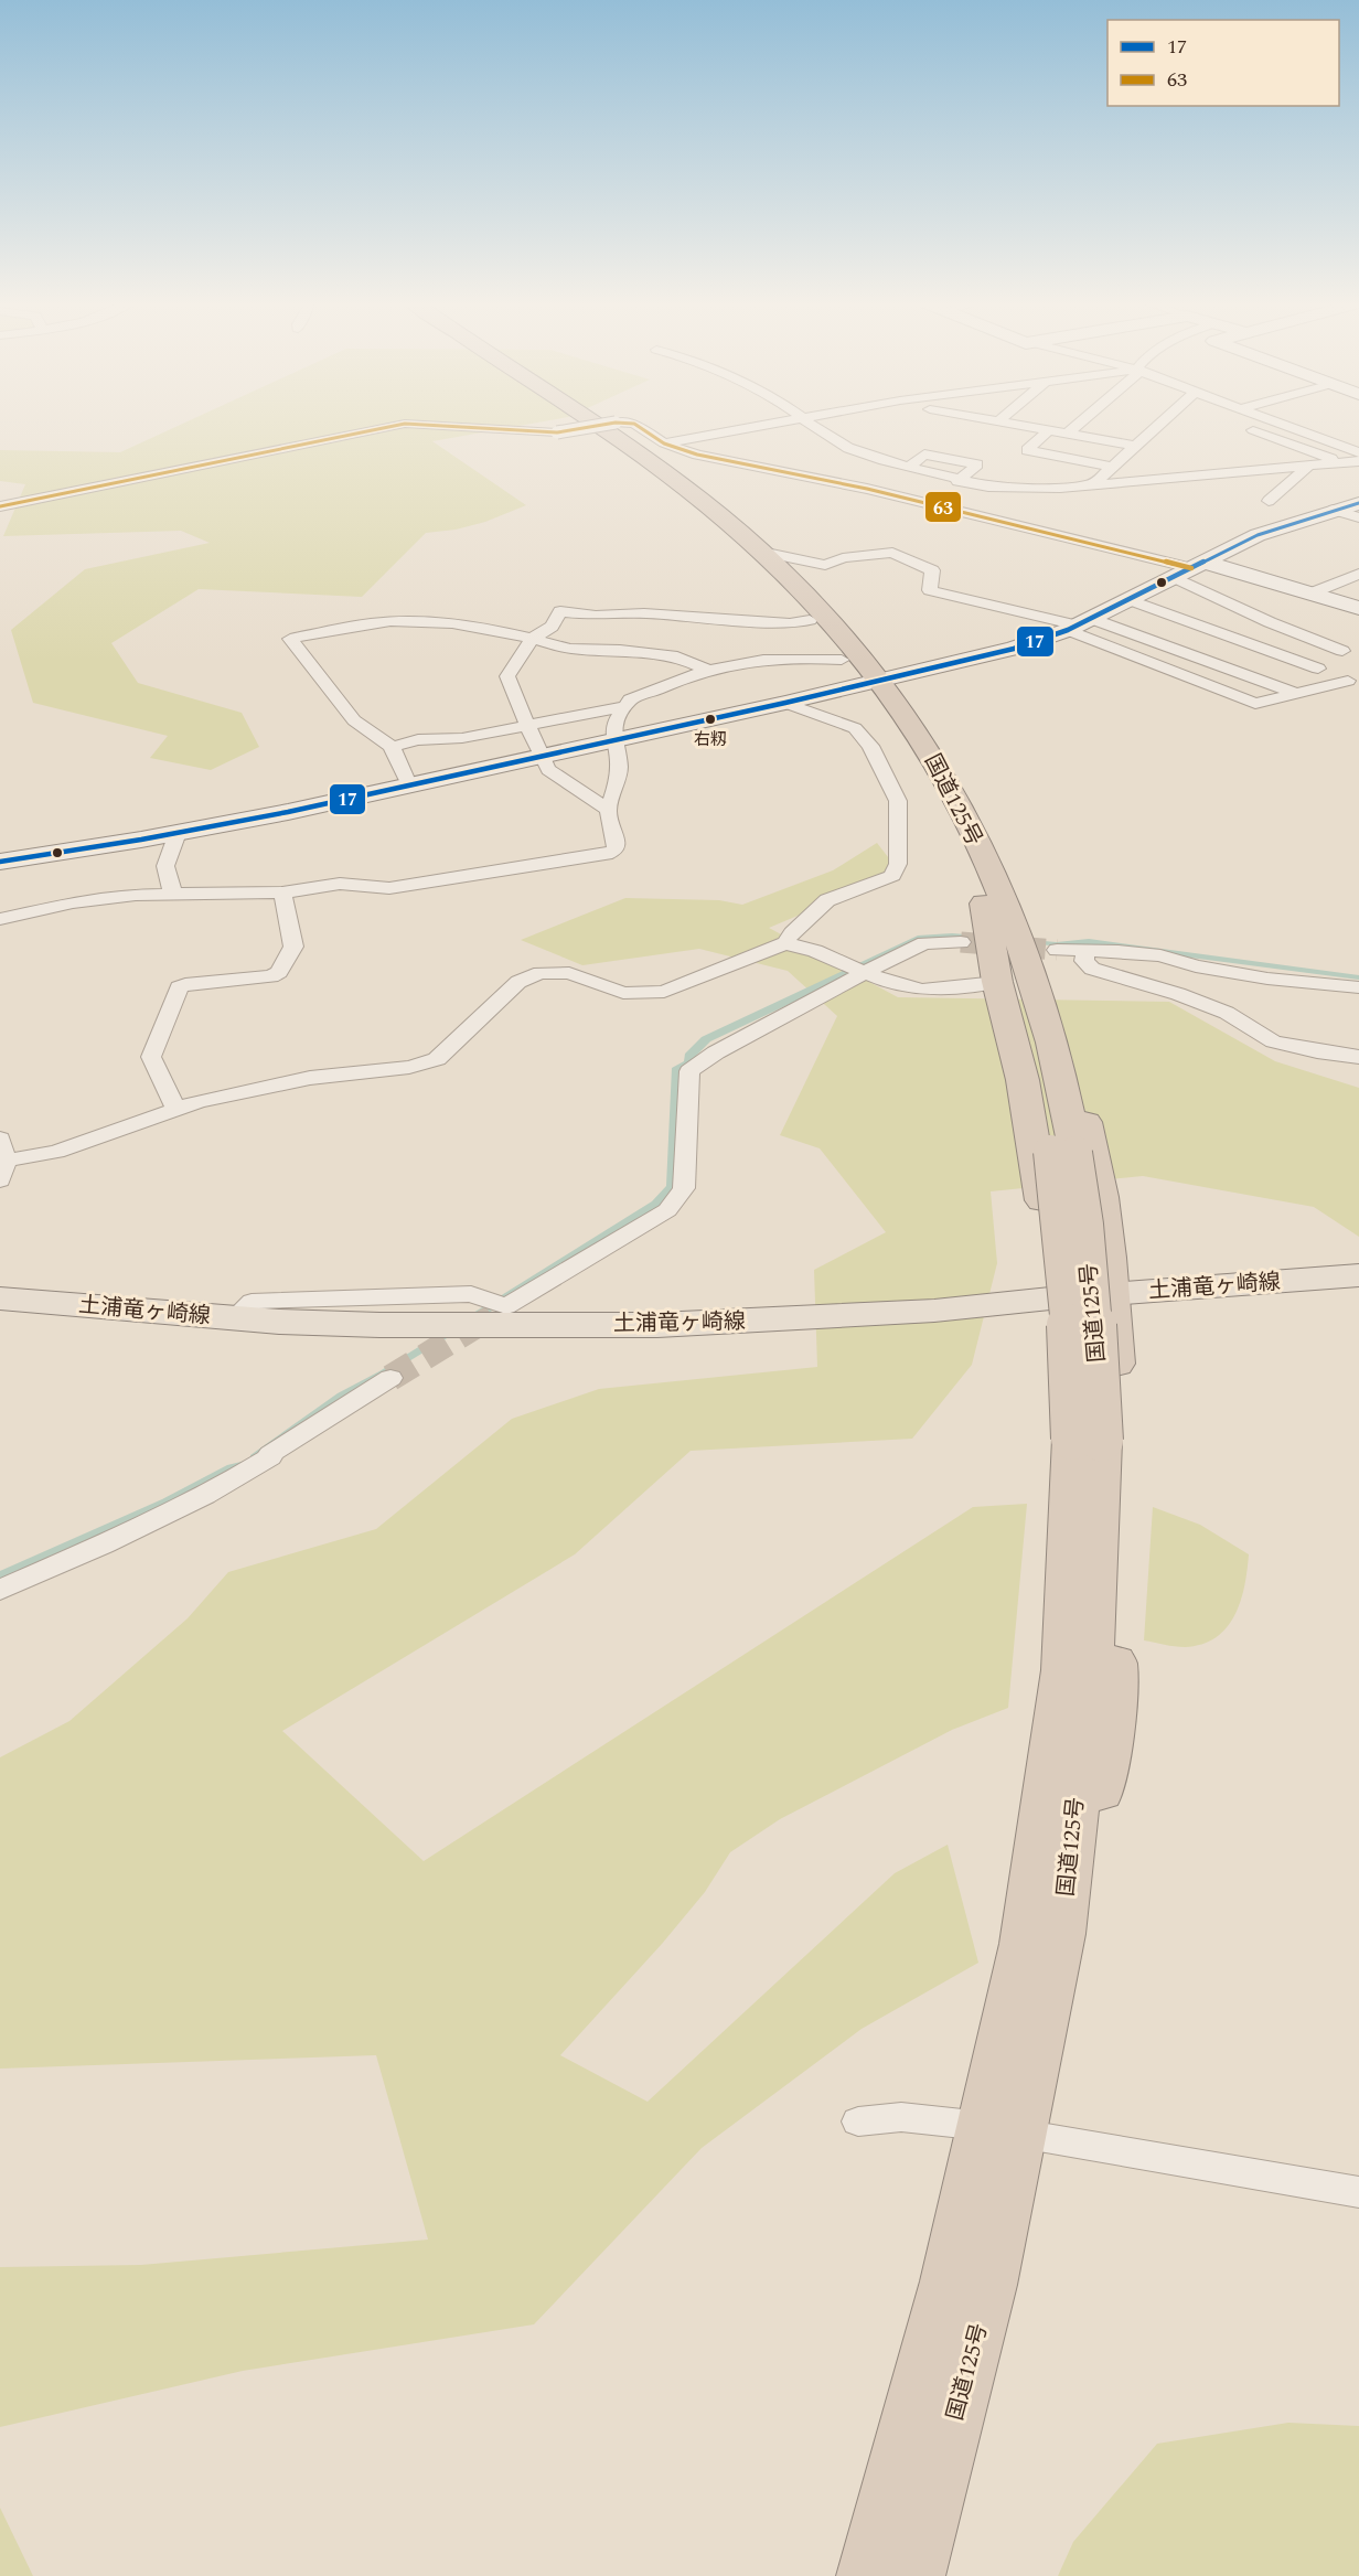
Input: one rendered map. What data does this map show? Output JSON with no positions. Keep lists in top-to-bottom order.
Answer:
{
  "streets": {
    "highway": ["国道125号"],
    "main road": ["土浦竜ヶ崎線"]
  },
  "places": ["右籾"],
  "lines": ["transit line 63", "transit line 17"],
  "legend": ["17", "63"]
}
